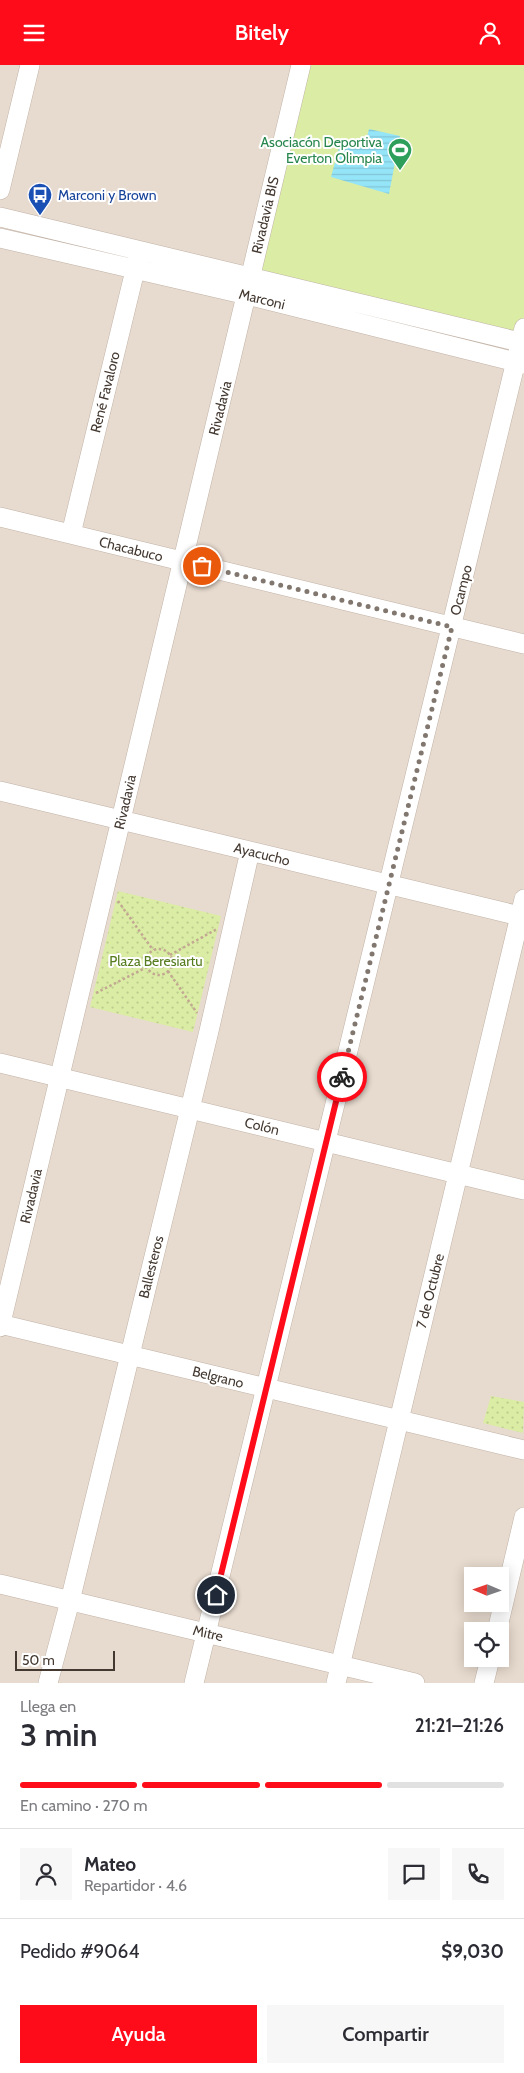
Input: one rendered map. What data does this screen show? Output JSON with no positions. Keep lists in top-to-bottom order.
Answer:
{
  "streets": {
    "street": [
      "Rivadavia BIS",
      "Marconi",
      "René Favaloro",
      "Rivadavia",
      "Chacabuco",
      "Ocampo",
      "Ayacucho",
      "Colón",
      "Ballesteros",
      "7 de Octubre",
      "Belgrano",
      "Mitre"
    ]
  },
  "crossings": [
    ["Rivadavia BIS", "Marconi"],
    ["Rivadavia BIS", "Rivadavia"],
    ["Marconi", "René Favaloro"],
    ["Marconi", "Rivadavia"],
    ["Marconi", "Ocampo"],
    ["René Favaloro", "Chacabuco"],
    ["Rivadavia", "Chacabuco"],
    ["Rivadavia", "Ayacucho"],
    ["Rivadavia", "Colón"],
    ["Rivadavia", "Belgrano"],
    ["Chacabuco", "Ocampo"],
    ["Ocampo", "Ayacucho"],
    ["Ocampo", "Colón"],
    ["Ocampo", "Belgrano"],
    ["Ocampo", "Mitre"],
    ["Ayacucho", "Ballesteros"],
    ["Ayacucho", "7 de Octubre"],
    ["Colón", "Ballesteros"],
    ["Colón", "7 de Octubre"],
    ["Ballesteros", "Belgrano"],
    ["Ballesteros", "Mitre"],
    ["7 de Octubre", "Belgrano"],
    ["7 de Octubre", "Mitre"]
  ],
  "parks": ["Plaza Beresiartu"],
  "places": {
    "sports": ["Asociacón Deportiva Everton Olimpia"],
    "bus stop": ["Marconi y Brown"]
  },
  "scale_bar": "50 m",
  "north": "left",
  "page": {
    "header": "Bitely",
    "scale": "50 m",
    "heading": ["3 min", "Llega en", "21:21–21:26"],
    "panel": [
      "Mateo",
      "Repartidor · 4.6",
      "Pedido #9064",
      "$9,030"
    ],
    "bar": "En camino · 270 m",
    "buttons": ["Ayuda", "Compartir"]
  }
}
